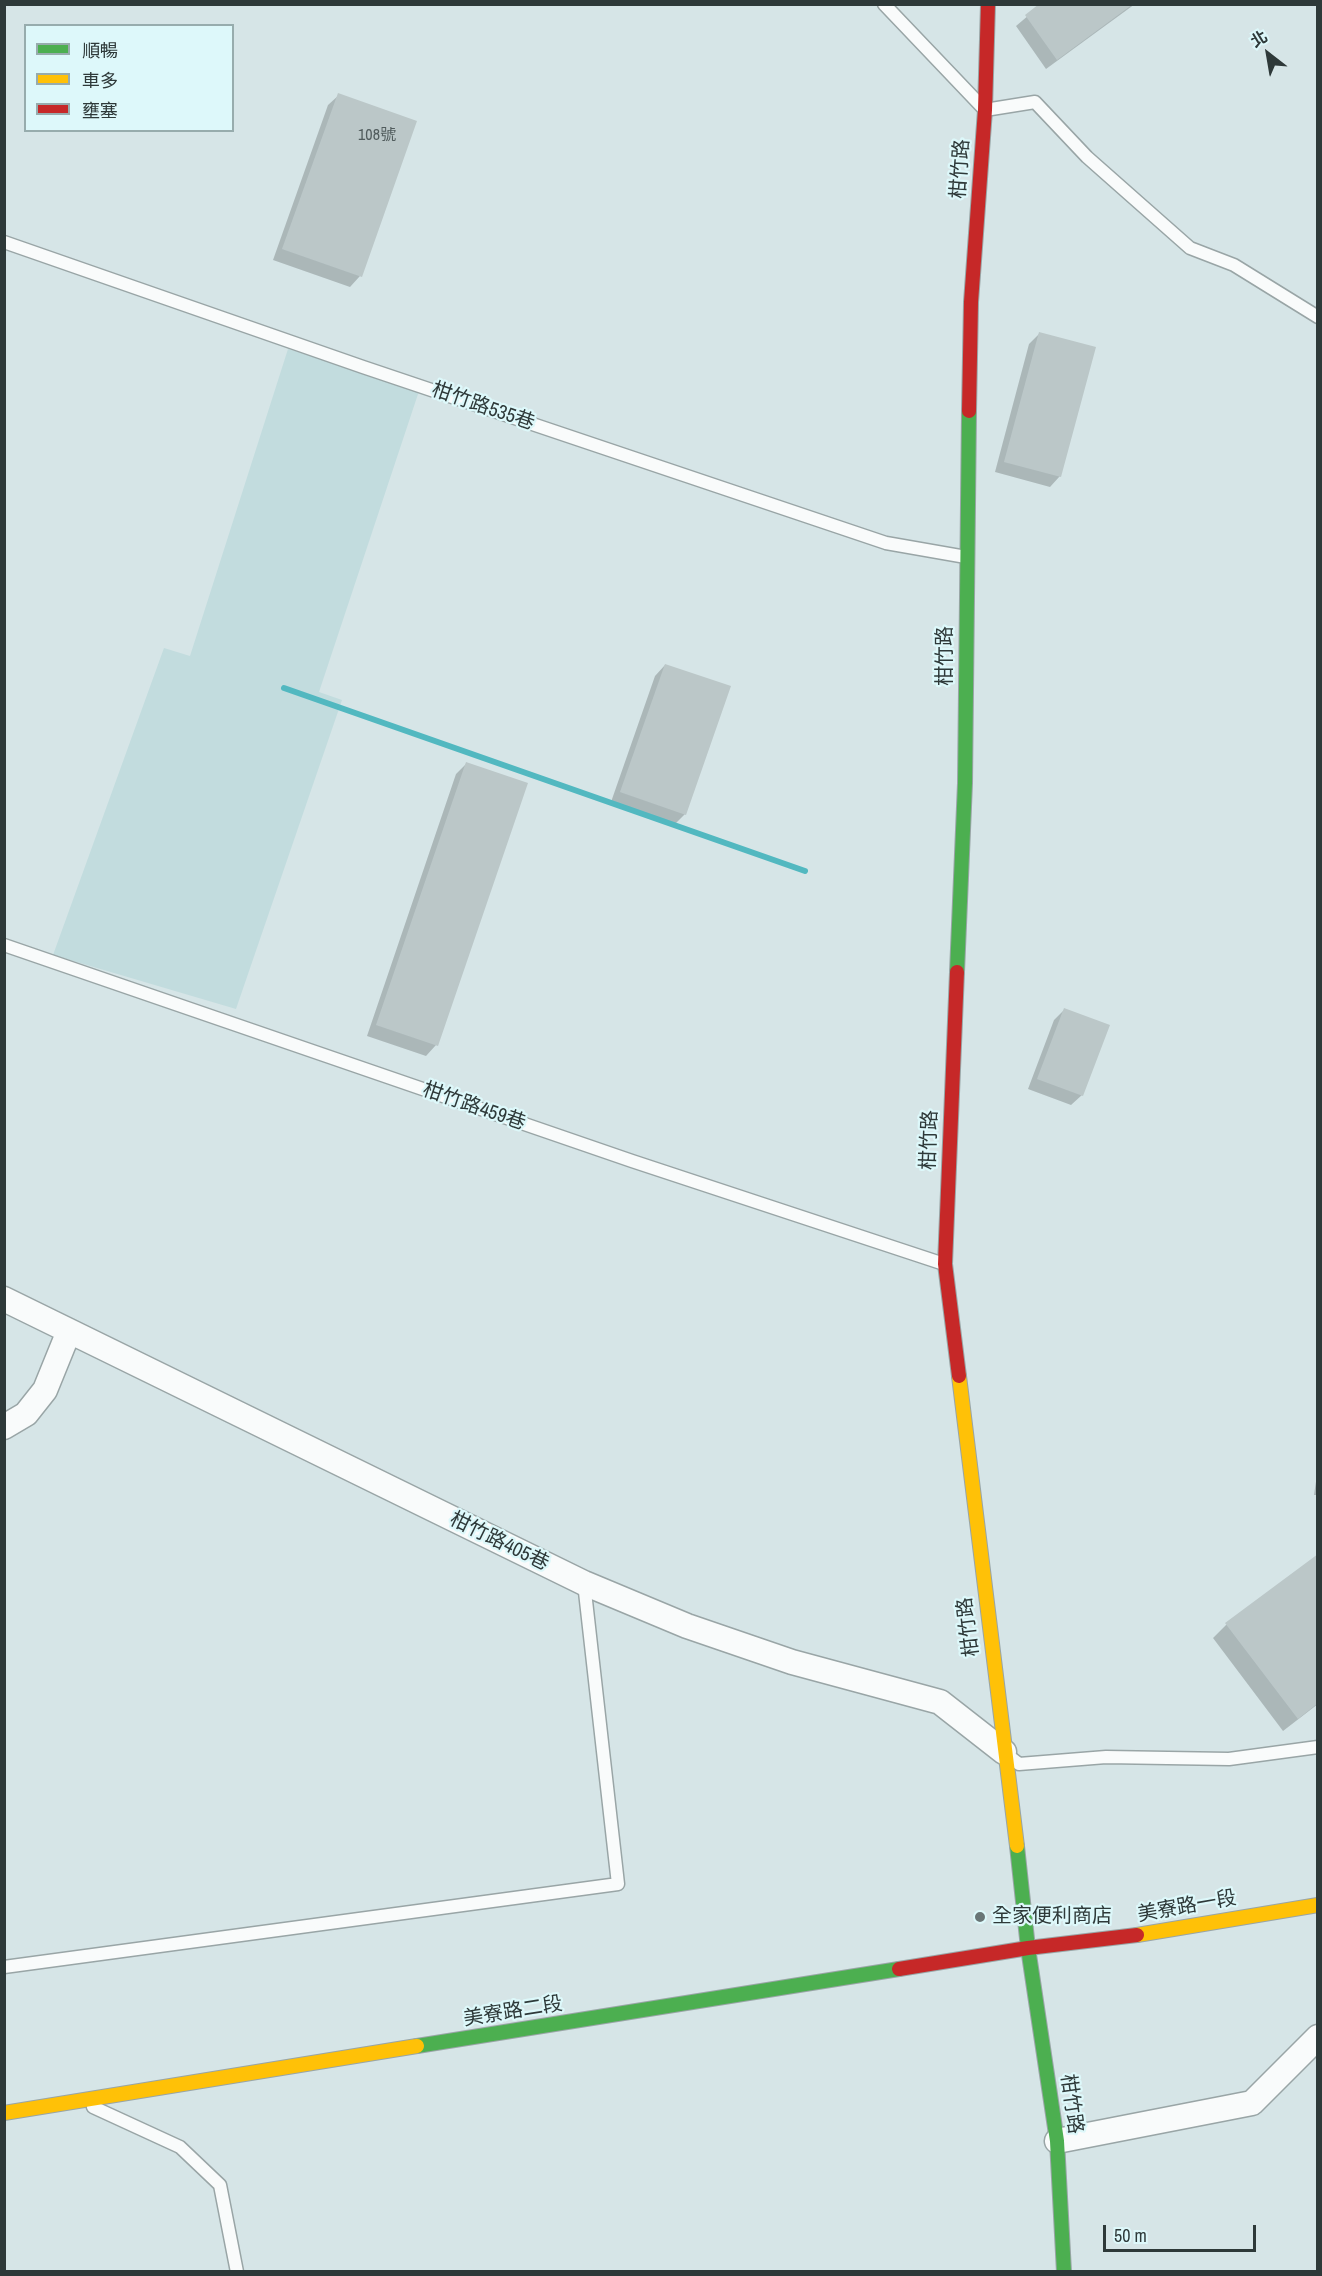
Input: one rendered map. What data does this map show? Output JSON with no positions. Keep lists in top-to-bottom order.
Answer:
{
  "streets": {
    "street": [
      "柑竹路",
      "柑竹路405巷",
      "美寮路一段",
      "美寮路二段"
    ],
    "lane": ["柑竹路535巷", "柑竹路459巷"]
  },
  "crossings": [
    ["柑竹路", "柑竹路535巷"],
    ["柑竹路", "柑竹路459巷"],
    ["柑竹路", "柑竹路405巷"],
    ["柑竹路", "美寮路一段"],
    ["柑竹路", "美寮路二段"],
    ["美寮路一段", "美寮路二段"]
  ],
  "places": ["全家便利商店"],
  "house_numbers": ["108號"],
  "legend": ["順暢", "車多", "壅塞"],
  "scale_bar": "50 m",
  "north": "top left"
}
